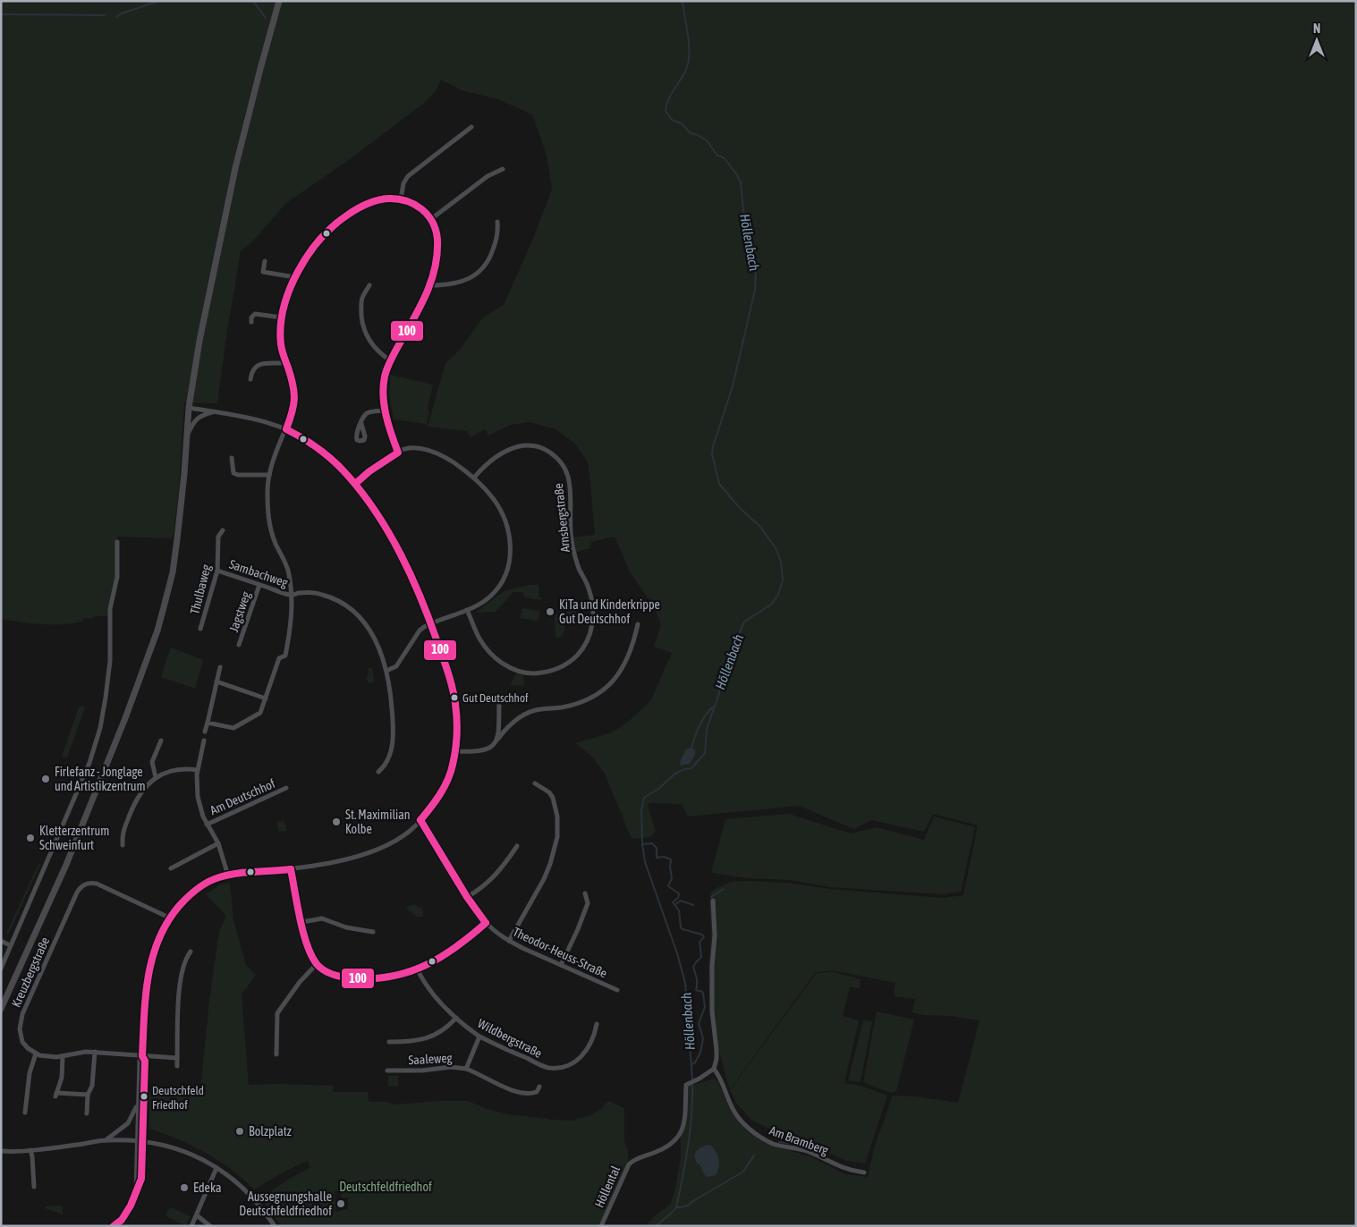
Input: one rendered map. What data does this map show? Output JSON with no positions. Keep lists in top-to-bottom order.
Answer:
{
  "streets": {
    "street": [
      "Arnsbergstraße",
      "Sambachweg",
      "Thulbaweg",
      "Jagstweg",
      "Am Deutschhof",
      "Theodor-Heuss-Straße",
      "Kreuzbergstraße",
      "Wildbergstraße",
      "Saaleweg",
      "Am Bramberg",
      "Höllental"
    ]
  },
  "crossings": [
    ["Sambachweg", "Thulbaweg"],
    ["Sambachweg", "Jagstweg"],
    ["Wildbergstraße", "Saaleweg"],
    ["Am Bramberg", "Höllental"]
  ],
  "water": ["Höllenbach"],
  "parks": ["Deutschfeldfriedhof"],
  "places": [
    "KiTa und Kinderkrippe Gut Deutschhof",
    "Gut Deutschhof",
    "Firlefanz - Jonglage und Artistikzentrum",
    "St. Maximilian Kolbe",
    "Kletterzentrum Schweinfurt",
    "Deutschfeld Friedhof",
    "Bolzplatz",
    "Edeka",
    "Aussegnungshalle Deutschfeldfriedhof"
  ],
  "lines": ["transit line 100"],
  "north": "top"
}
